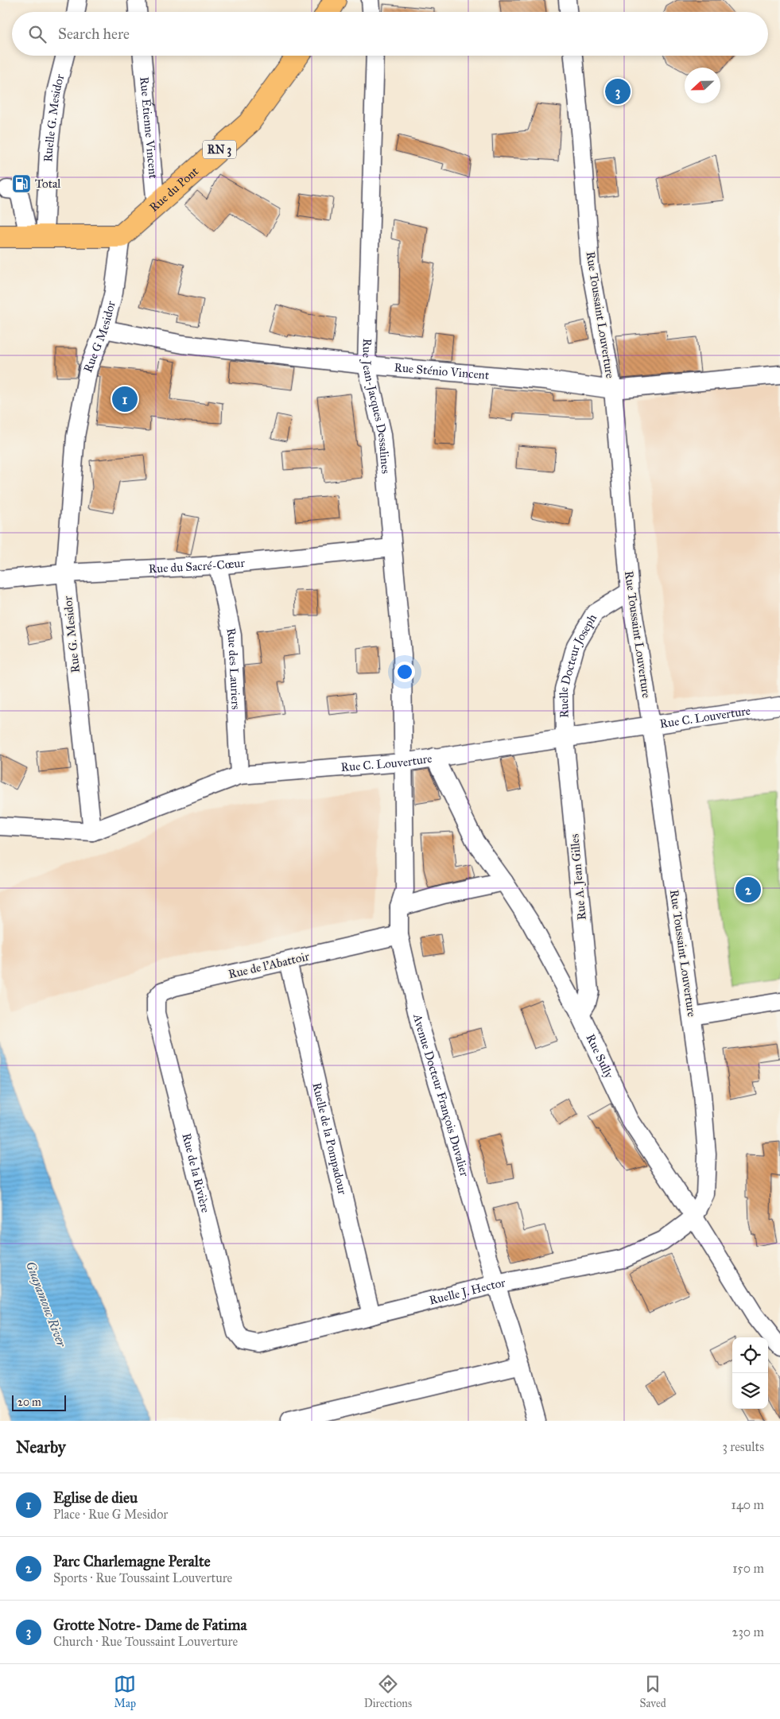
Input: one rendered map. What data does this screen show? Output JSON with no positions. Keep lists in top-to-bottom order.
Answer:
{
  "streets": {
    "main road": ["RN 3", "Rue du Pont"],
    "street": [
      "Ruelle G. Mesidor",
      "Rue Étienne Vincent",
      "Rue Toussaint Louverture",
      "Rue G Mesidor",
      "Rue Sténio Vincent",
      "Rue Jean-Jacques Dessalines",
      "Rue du Sacré-Cœur",
      "Rue G. Mesidor",
      "Ruelle Docteur Joseph",
      "Rue des Lauriers",
      "Rue C. Louverture",
      "Rue A. Jean Gilles",
      "Rue de l'Abattoir",
      "Rue Sully",
      "Avenue Docteur François Duvalier",
      "Ruelle de la Pompadour",
      "Rue de la Rivière",
      "Ruelle J. Hector"
    ]
  },
  "crossings": [
    ["Rue Étienne Vincent", "Rue du Pont"],
    ["Rue du Pont", "Rue G Mesidor"],
    ["Rue Toussaint Louverture", "Rue Sténio Vincent"],
    ["Rue Toussaint Louverture", "Ruelle Docteur Joseph"],
    ["Rue Toussaint Louverture", "Rue C. Louverture"],
    ["Rue Toussaint Louverture", "Rue Sully"],
    ["Rue Toussaint Louverture", "Ruelle J. Hector"],
    ["Rue G Mesidor", "Rue Sténio Vincent"],
    ["Rue G Mesidor", "Rue G. Mesidor"],
    ["Rue Sténio Vincent", "Rue Jean-Jacques Dessalines"],
    ["Rue Jean-Jacques Dessalines", "Rue du Sacré-Cœur"],
    ["Rue Jean-Jacques Dessalines", "Rue C. Louverture"],
    ["Rue Jean-Jacques Dessalines", "Avenue Docteur François Duvalier"],
    ["Rue du Sacré-Cœur", "Rue G. Mesidor"],
    ["Rue du Sacré-Cœur", "Rue des Lauriers"],
    ["Rue G. Mesidor", "Rue C. Louverture"],
    ["Ruelle Docteur Joseph", "Rue C. Louverture"],
    ["Ruelle Docteur Joseph", "Rue A. Jean Gilles"],
    ["Rue des Lauriers", "Rue C. Louverture"],
    ["Rue C. Louverture", "Rue A. Jean Gilles"],
    ["Rue C. Louverture", "Rue Sully"],
    ["Rue C. Louverture", "Avenue Docteur François Duvalier"],
    ["Rue A. Jean Gilles", "Rue Sully"],
    ["Rue de l'Abattoir", "Avenue Docteur François Duvalier"],
    ["Rue de l'Abattoir", "Ruelle de la Pompadour"],
    ["Rue de l'Abattoir", "Rue de la Rivière"],
    ["Rue Sully", "Ruelle J. Hector"],
    ["Avenue Docteur François Duvalier", "Ruelle J. Hector"],
    ["Ruelle de la Pompadour", "Ruelle J. Hector"],
    ["Rue de la Rivière", "Ruelle J. Hector"]
  ],
  "water": ["Guayamouc River"],
  "places": {
    "fuel station": ["Total"]
  },
  "scale_bar": "20 m",
  "north": "left",
  "page": {
    "search": "Search here",
    "pins": ["3", "1", "2"],
    "scale": "20 m",
    "heading": ["Nearby", "3 results"],
    "list": [
      {
        "mark": "1",
        "name": "Eglise de dieu",
        "note": "Place · Rue G Mesidor",
        "value": "140 m"
      },
      {
        "mark": "2",
        "name": "Parc Charlemagne Peralte",
        "note": "Sports · Rue Toussaint Louverture",
        "value": "150 m"
      },
      {
        "mark": "3",
        "name": "Grotte Notre- Dame de Fatima",
        "note": "Church · Rue Toussaint Louverture",
        "value": "230 m"
      }
    ],
    "nav": ["Map", "Directions", "Saved"]
  }
}
